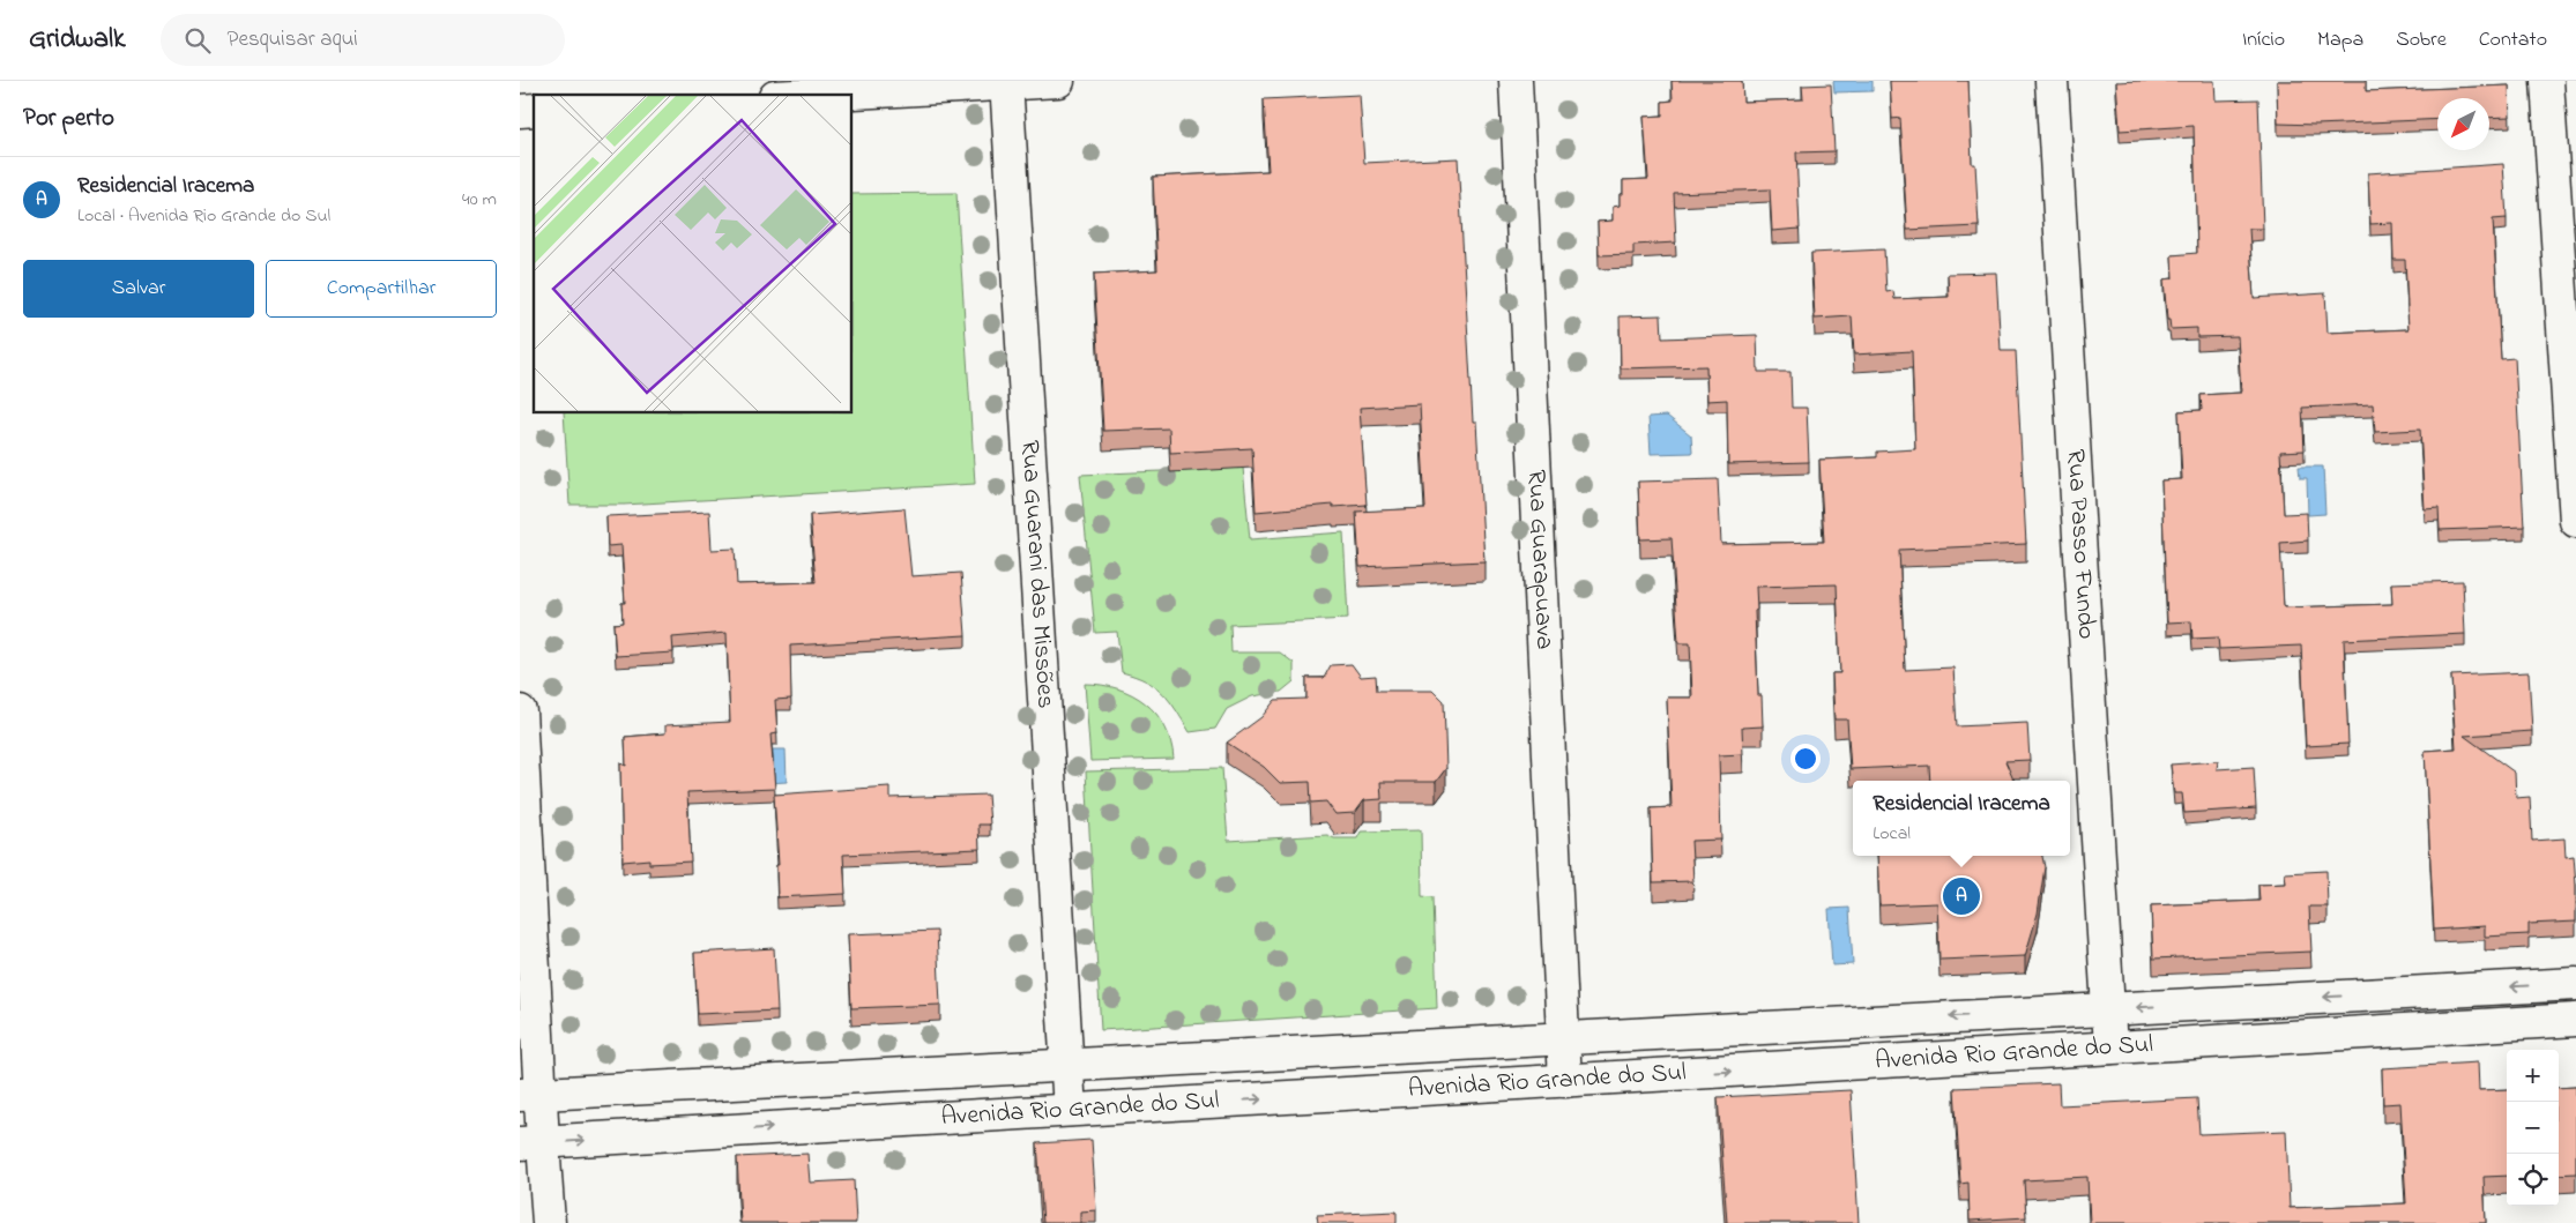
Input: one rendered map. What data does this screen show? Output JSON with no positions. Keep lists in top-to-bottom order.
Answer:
{
  "streets": {
    "street": [
      "Rua Passo Fundo",
      "Rua Guarapuava",
      "Rua Guarani das Missões",
      "Avenida Rio Grande do Sul"
    ]
  },
  "crossings": [
    ["Rua Passo Fundo", "Avenida Rio Grande do Sul"],
    ["Rua Guarapuava", "Avenida Rio Grande do Sul"],
    ["Rua Guarani das Missões", "Avenida Rio Grande do Sul"]
  ],
  "north": "bottom left",
  "page": {
    "header": "Gridwalk",
    "search": "Pesquisar aqui",
    "nav": [
      "Início",
      "Mapa",
      "Sobre",
      "Contato"
    ],
    "heading": "Por perto",
    "list": [
      {
        "mark": "A",
        "name": "Residencial Iracema",
        "note": "Local · Avenida Rio Grande do Sul",
        "value": "40 m"
      }
    ],
    "buttons": ["Salvar", "Compartilhar"],
    "popup": ["Residencial Iracema", "Local"],
    "pins": "A",
    "map_buttons": ["+", "−"]
  }
}
